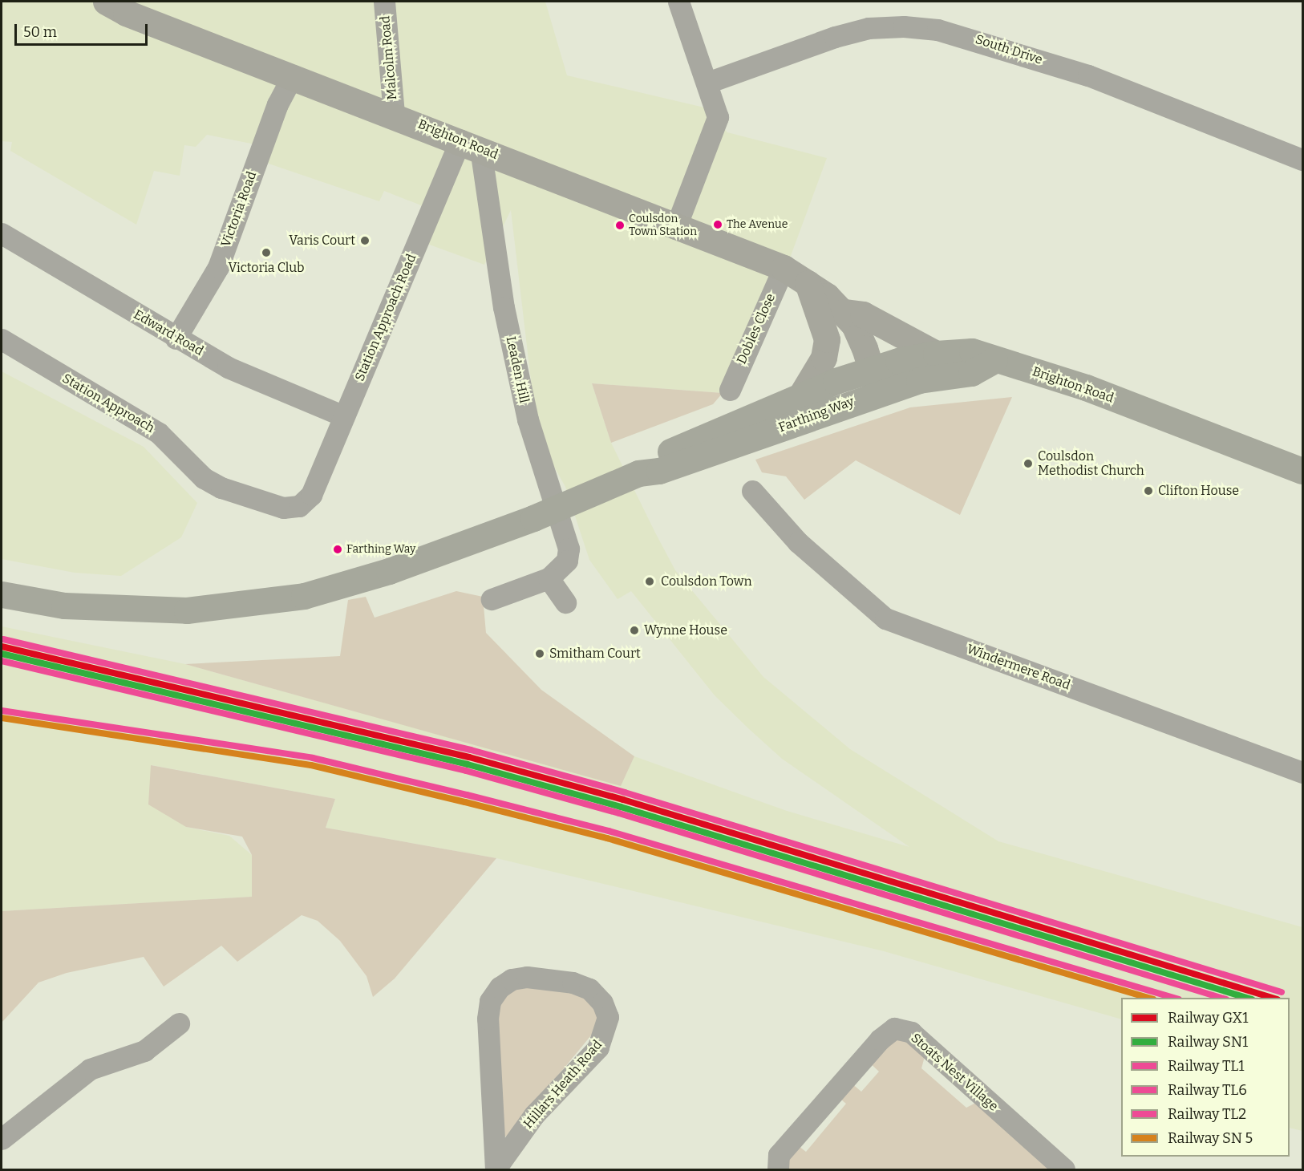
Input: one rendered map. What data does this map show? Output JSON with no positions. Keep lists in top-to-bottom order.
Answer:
{
  "streets": {
    "highway": ["Brighton Road", "Farthing Way"],
    "street": [
      "South Drive",
      "Malcolm Road",
      "Victoria Road",
      "Station Approach Road",
      "Dobles Close",
      "Edward Road",
      "Leaden Hill",
      "Station Approach",
      "Windermere Road",
      "Stoats Nest Village",
      "Hillars Heath Road"
    ]
  },
  "crossings": [
    ["Malcolm Road", "Brighton Road"],
    ["Brighton Road", "Victoria Road"],
    ["Brighton Road", "Station Approach Road"],
    ["Brighton Road", "Dobles Close"],
    ["Brighton Road", "Leaden Hill"],
    ["Brighton Road", "Farthing Way"],
    ["Victoria Road", "Edward Road"],
    ["Station Approach Road", "Edward Road"],
    ["Station Approach Road", "Leaden Hill"],
    ["Station Approach Road", "Station Approach"]
  ],
  "places": [
    "The Avenue",
    "Coulsdon Town Station",
    "Varis Court",
    "Victoria Club",
    "Coulsdon Methodist Church",
    "Clifton House",
    "Farthing Way",
    "Coulsdon Town",
    "Wynne House",
    "Smitham Court"
  ],
  "lines": [
    "rail line TL1",
    "rail line GX1",
    "rail line SN1",
    "rail line TL6",
    "rail line TL2"
  ],
  "legend": [
    "Railway GX1",
    "Railway SN1",
    "Railway TL1",
    "Railway TL6",
    "Railway TL2",
    "Railway SN 5"
  ],
  "scale_bar": "50 m"
}
